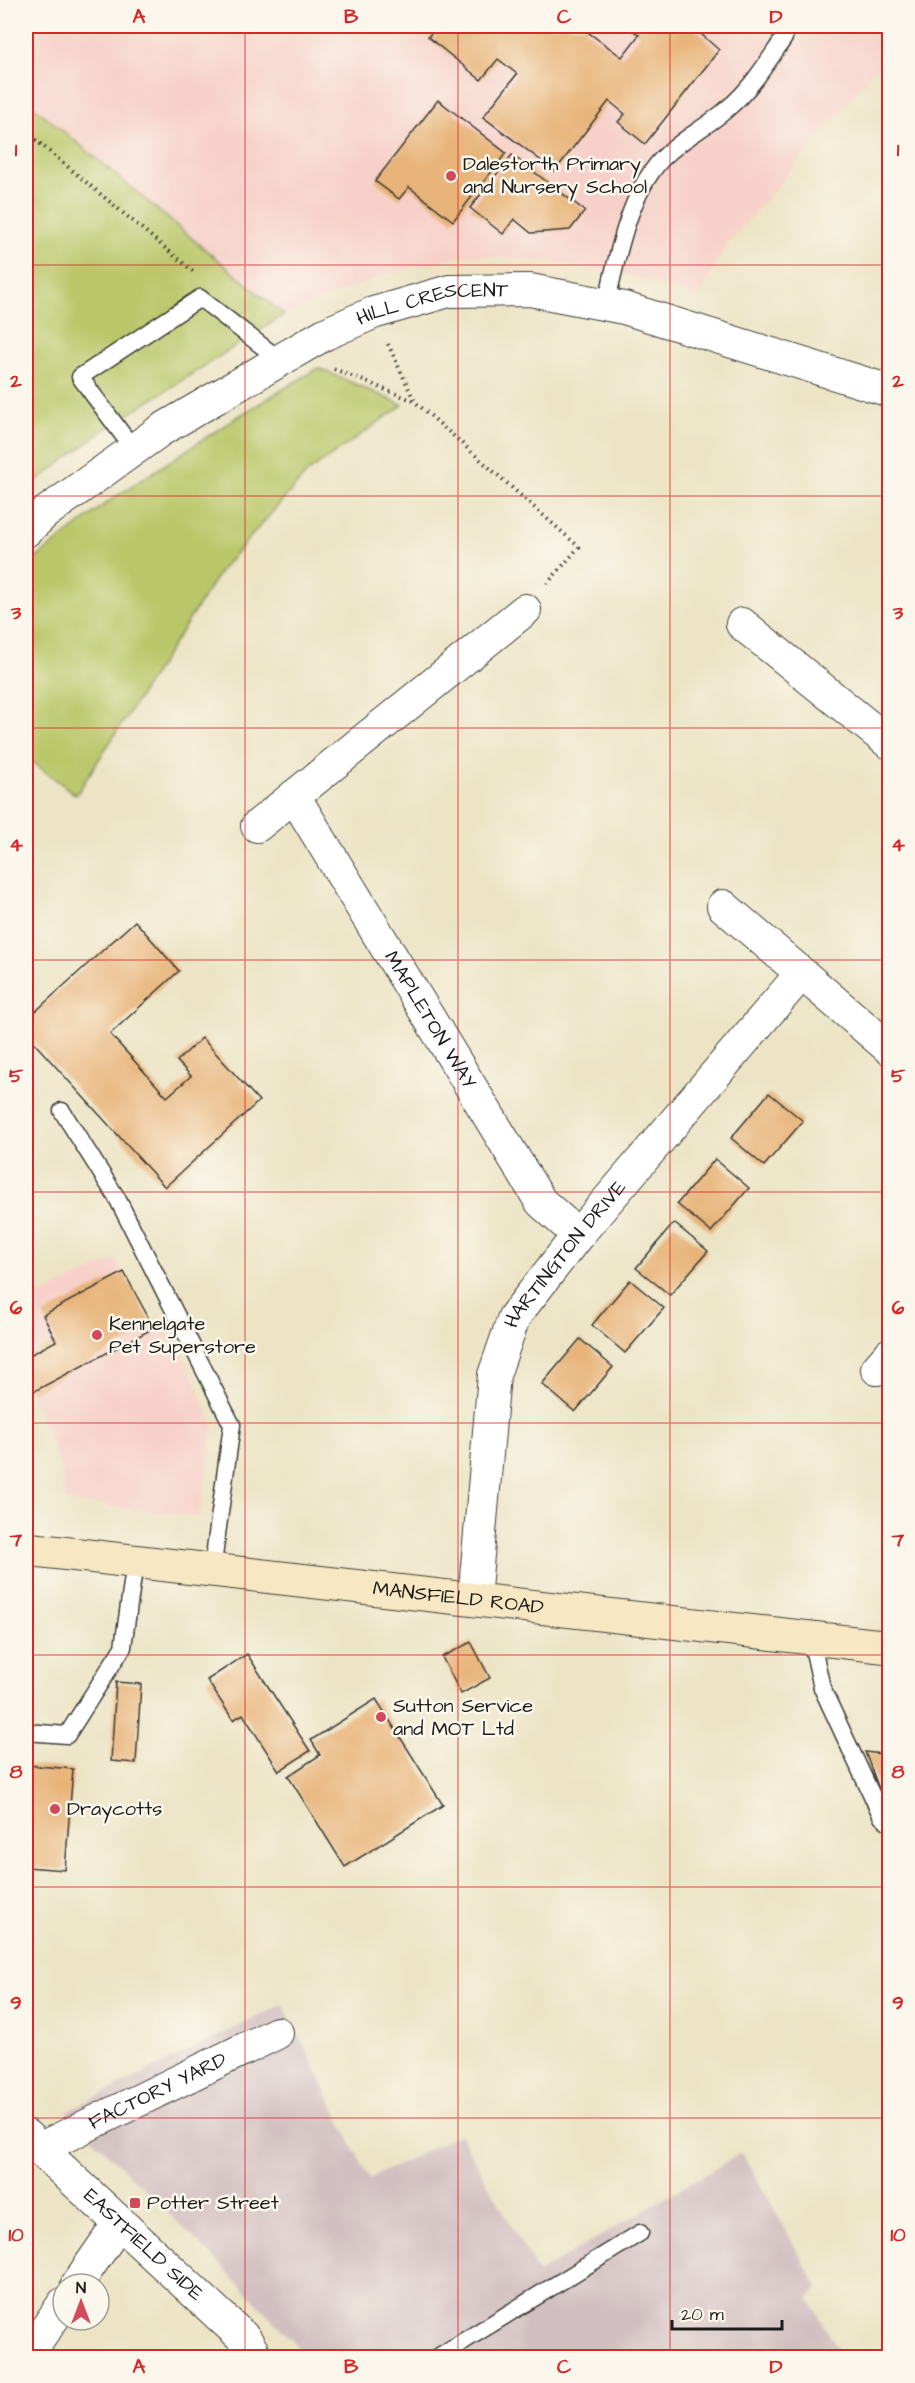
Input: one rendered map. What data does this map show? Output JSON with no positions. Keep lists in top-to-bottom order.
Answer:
{
  "streets": {
    "main road": ["MANSFIELD ROAD"],
    "street": [
      "HILL CRESCENT",
      "MAPLETON WAY",
      "HARTINGTON DRIVE",
      "FACTORY YARD",
      "EASTFIELD SIDE"
    ]
  },
  "crossings": [
    ["MAPLETON WAY", "HARTINGTON DRIVE"],
    ["HARTINGTON DRIVE", "MANSFIELD ROAD"],
    ["FACTORY YARD", "EASTFIELD SIDE"]
  ],
  "places": {
    "other": [
      "Dalestorth Primary and Nursery School",
      "Kennelgate Pet Superstore",
      "Sutton Service and MOT Ltd",
      "Draycotts"
    ],
    "transit": ["Potter Street"]
  },
  "scale_bar": "20 m",
  "north": "top",
  "grid": {
    "columns": [
      "A",
      "B",
      "C",
      "D"
    ],
    "rows": [
      "1",
      "2",
      "3",
      "4",
      "5",
      "6",
      "7",
      "8",
      "9",
      "10"
    ]
  }
}
